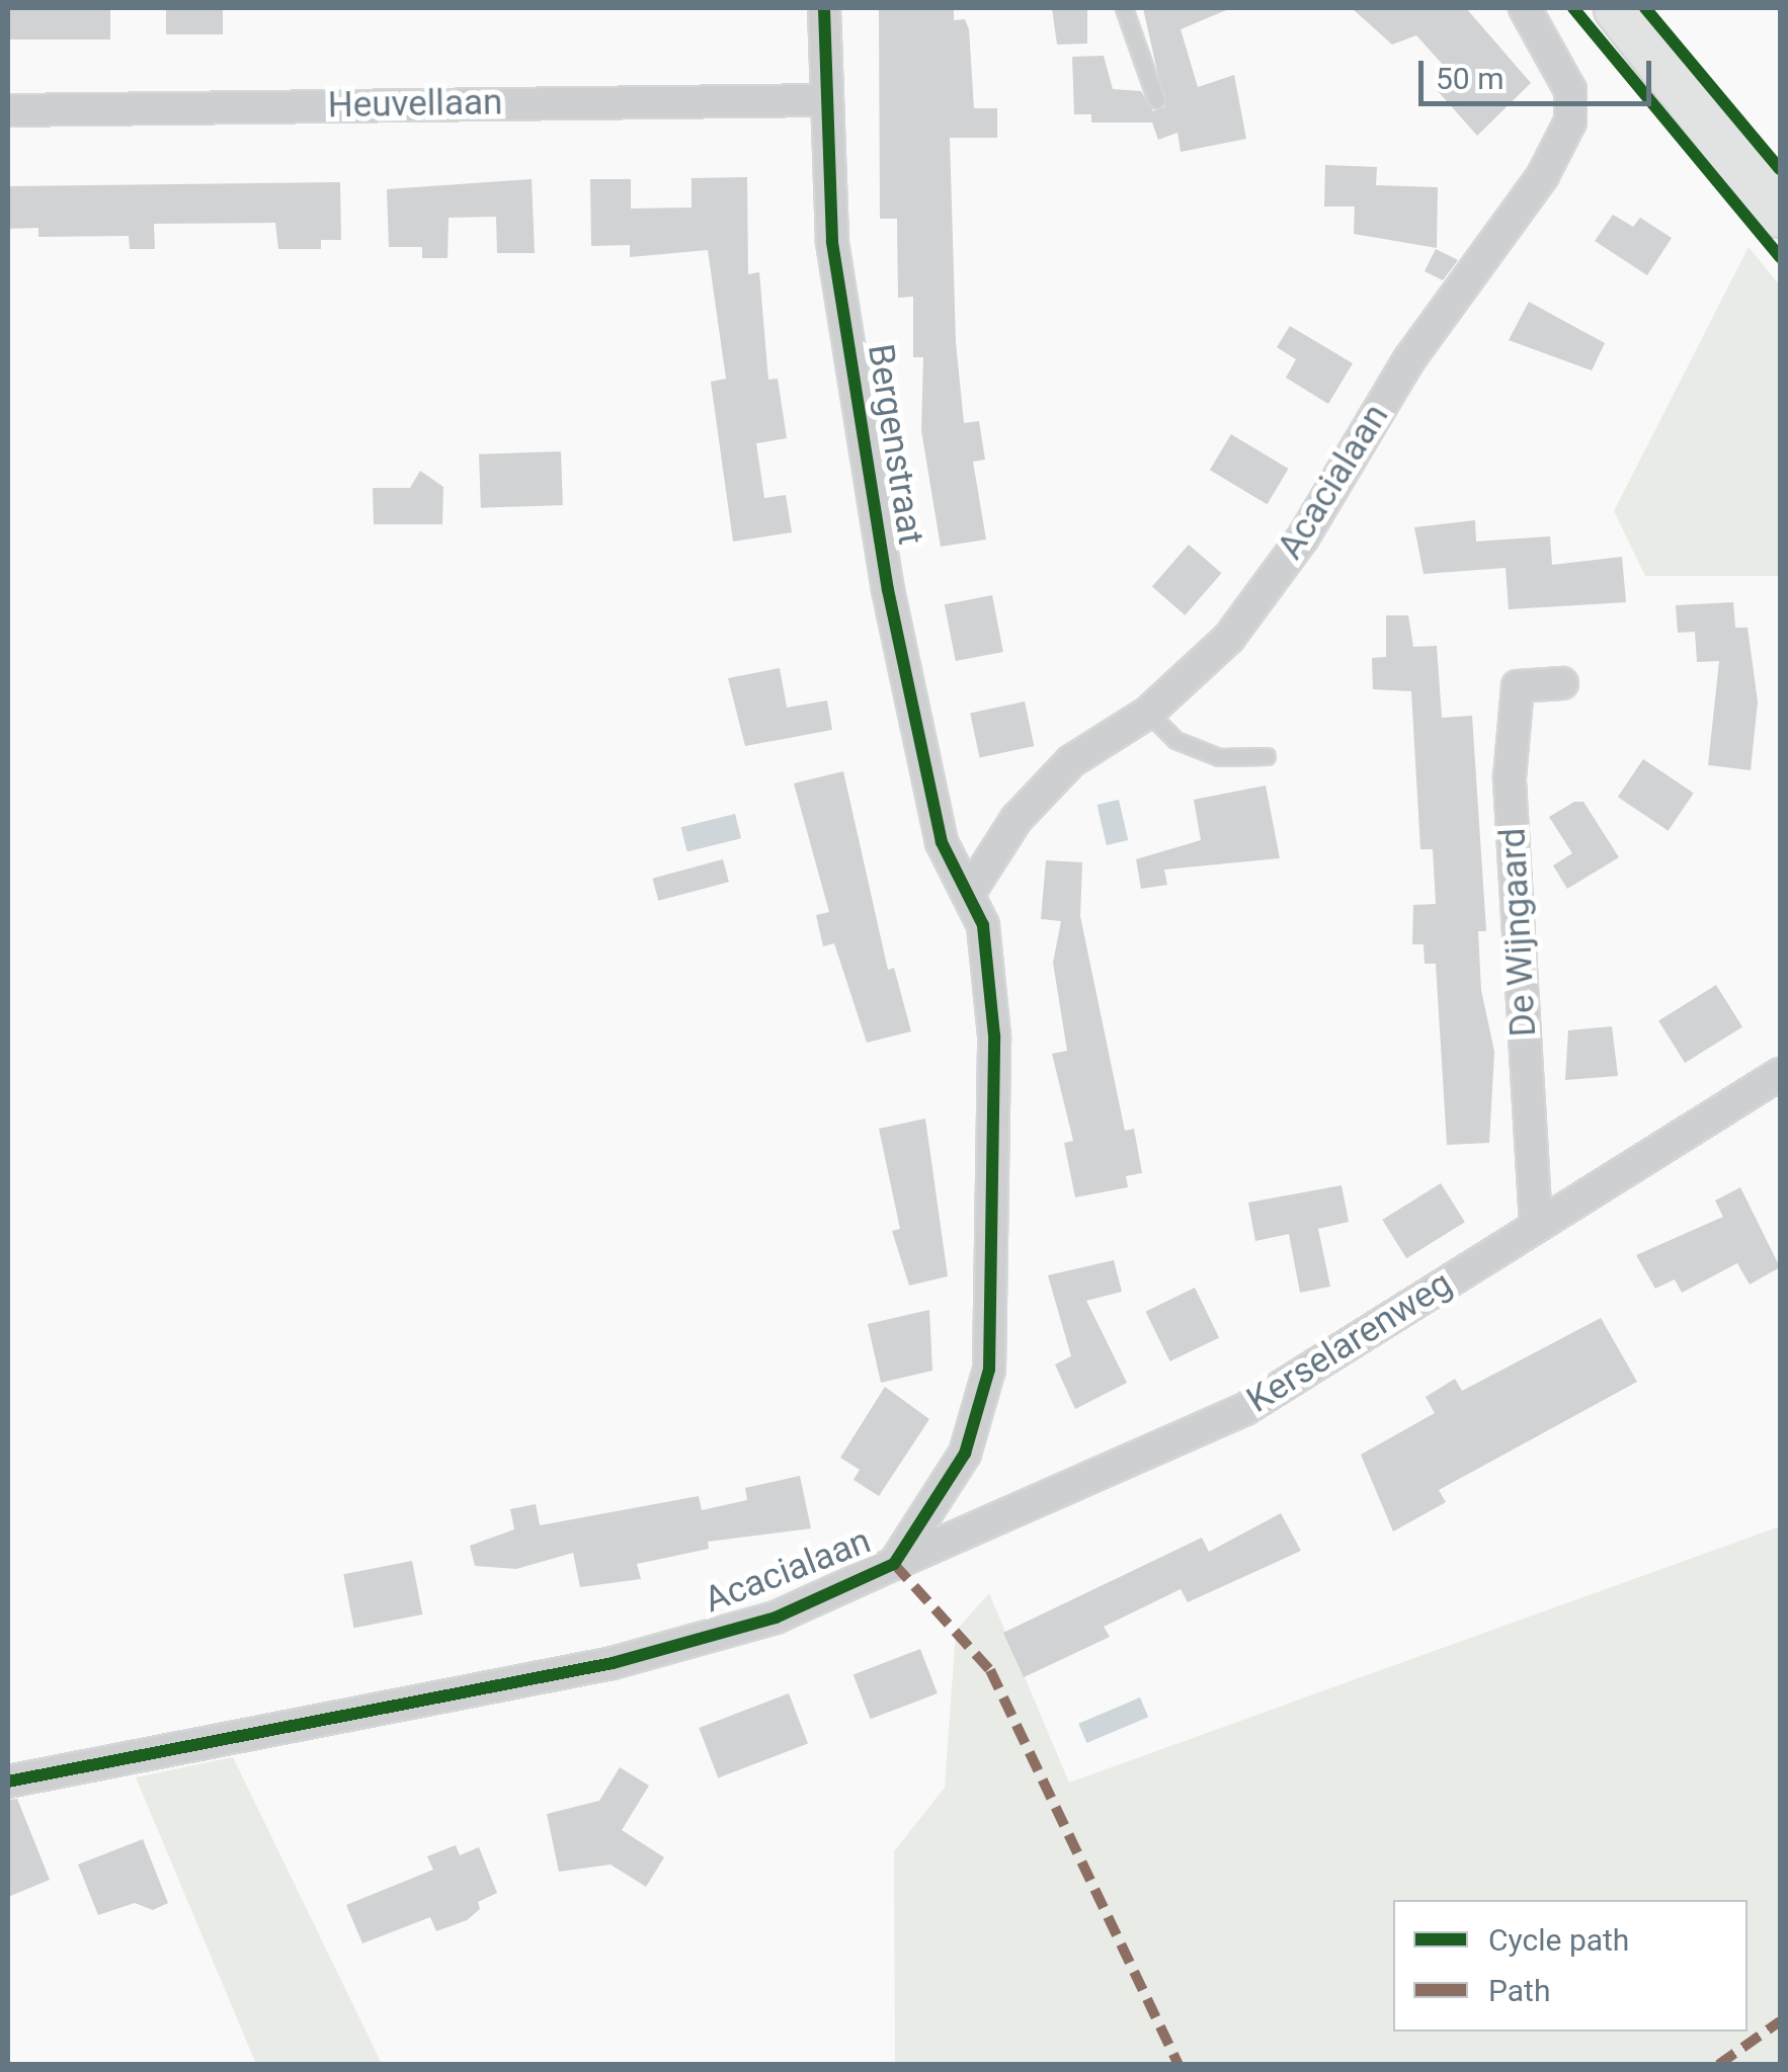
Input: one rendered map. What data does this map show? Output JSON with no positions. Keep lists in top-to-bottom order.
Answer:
{
  "streets": {
    "street": [
      "Heuvellaan",
      "Bergenstraat",
      "Acacialaan",
      "De Wijngaard",
      "Kerselarenweg"
    ]
  },
  "crossings": [
    ["Heuvellaan", "Bergenstraat"],
    ["Bergenstraat", "Acacialaan"],
    ["Acacialaan", "Kerselarenweg"],
    ["De Wijngaard", "Kerselarenweg"]
  ],
  "legend": ["Cycle path", "Path"],
  "scale_bar": "50 m"
}
